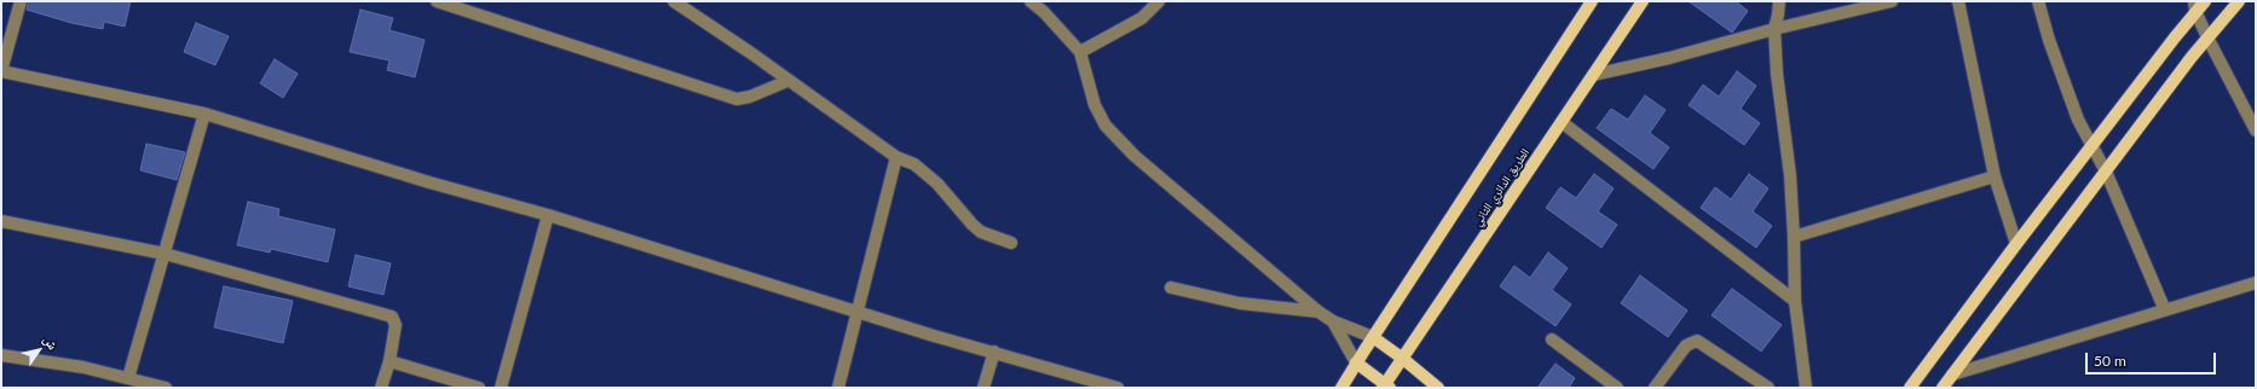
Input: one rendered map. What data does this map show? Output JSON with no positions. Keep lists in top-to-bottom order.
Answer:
{
  "streets": {
    "main road": ["الطريق الدائري الثاني"]
  },
  "scale_bar": "50 m",
  "north": "top right"
}
